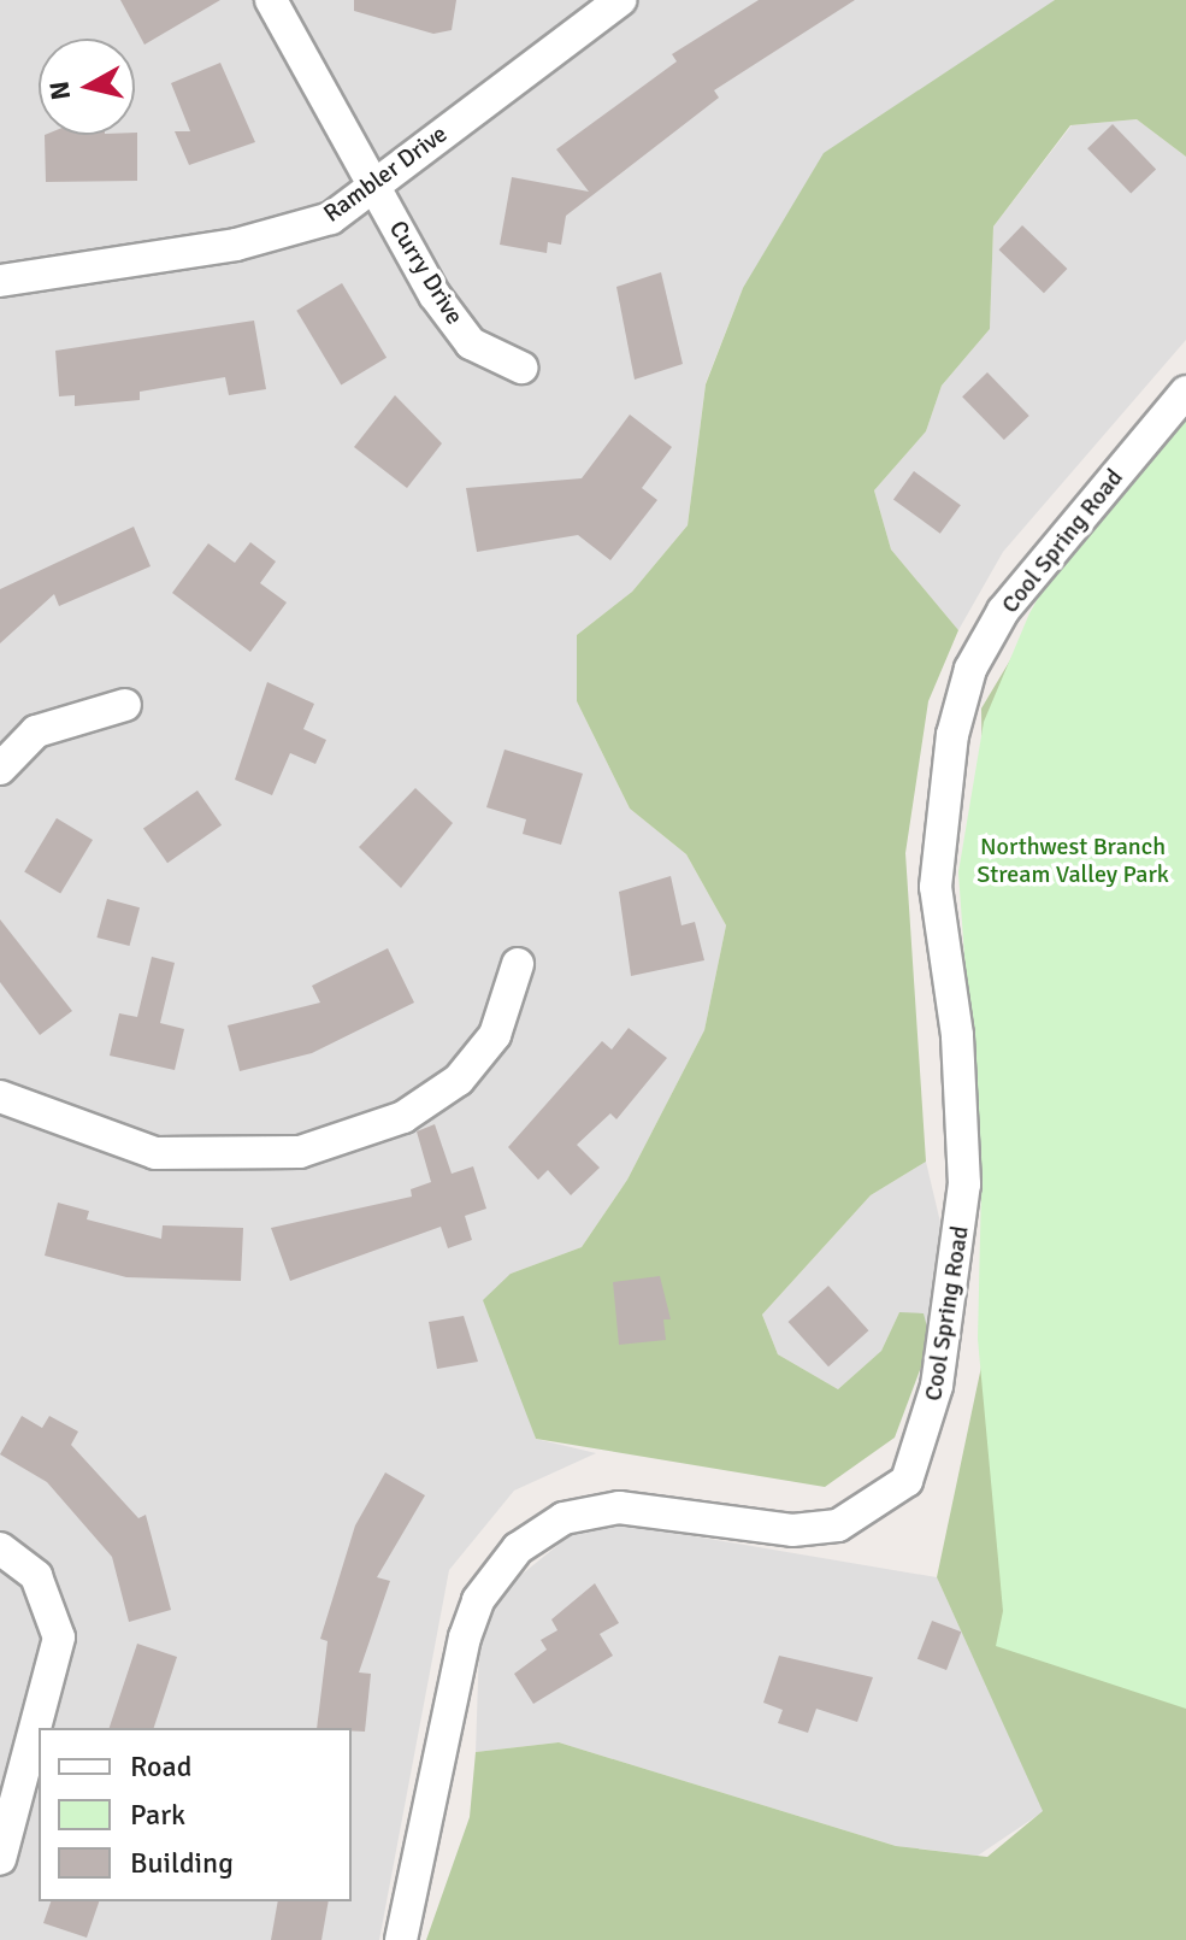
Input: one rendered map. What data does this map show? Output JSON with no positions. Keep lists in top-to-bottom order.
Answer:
{
  "streets": {
    "street": ["Rambler Drive", "Curry Drive", "Cool Spring Road"]
  },
  "crossings": [
    ["Rambler Drive", "Curry Drive"]
  ],
  "parks": ["Northwest Branch Stream Valley Park"],
  "legend": ["Road", "Park", "Building"],
  "north": "left"
}
